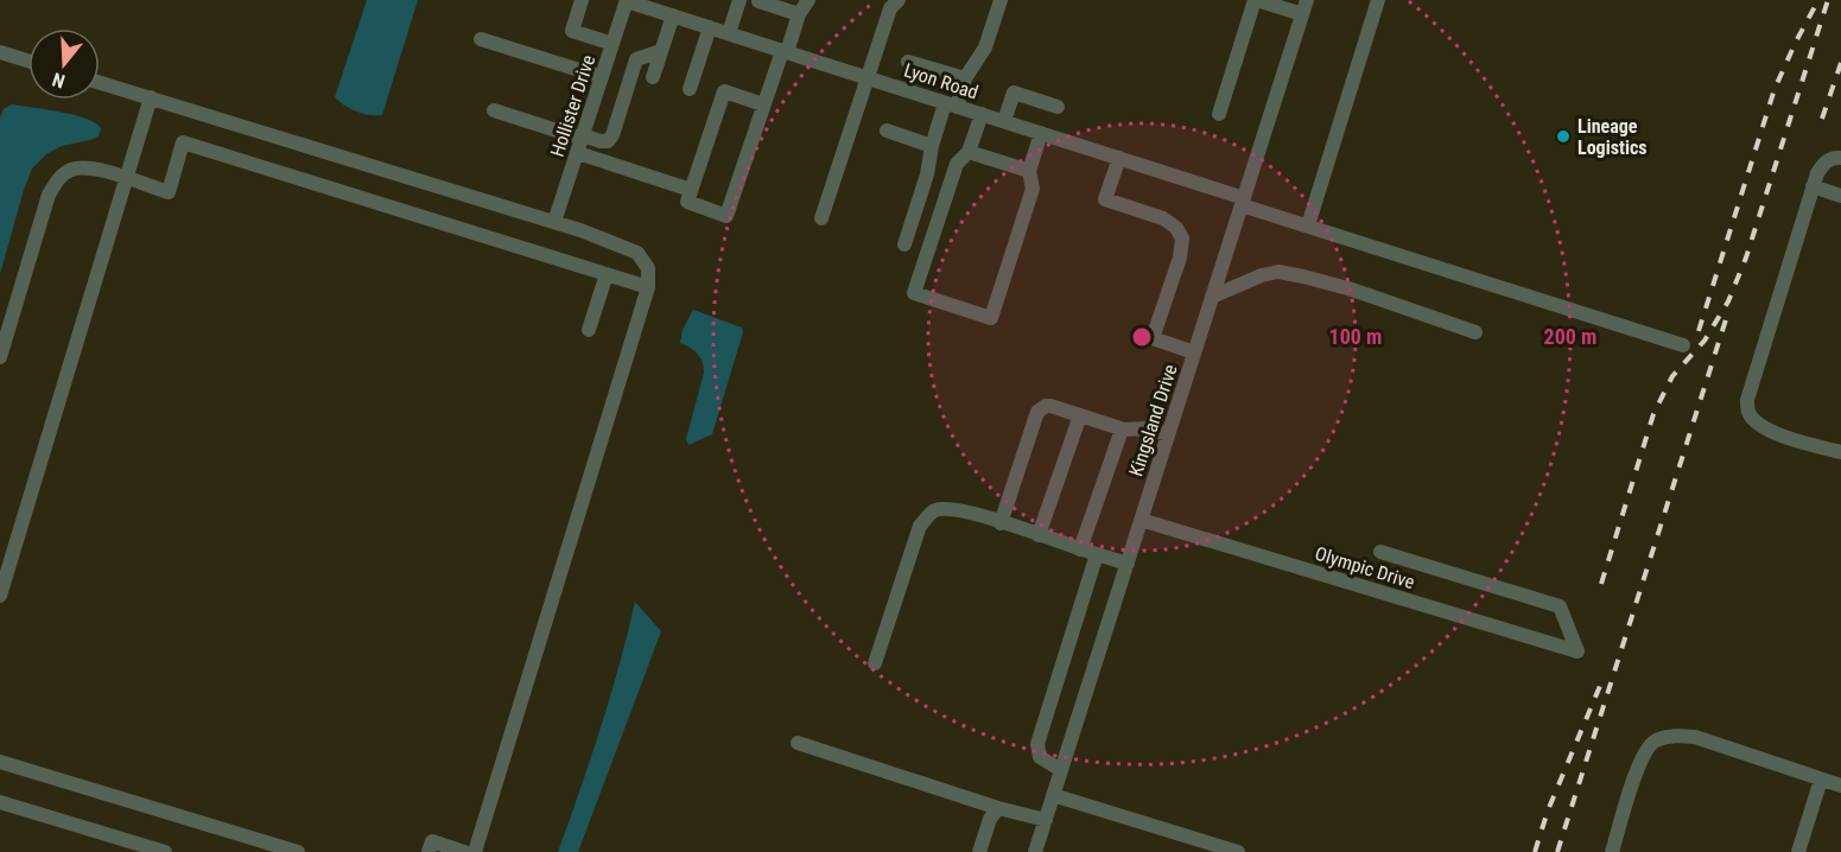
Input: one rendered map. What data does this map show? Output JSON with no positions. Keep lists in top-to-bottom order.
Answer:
{
  "streets": {
    "street": [
      "Lyon Road",
      "Hollister Drive",
      "Kingsland Drive",
      "Olympic Drive"
    ]
  },
  "crossings": [
    ["Lyon Road", "Hollister Drive"],
    ["Lyon Road", "Kingsland Drive"],
    ["Kingsland Drive", "Olympic Drive"]
  ],
  "places": ["Lineage Logistics"],
  "north": "bottom",
  "rings": ["100 m", "200 m"]
}
